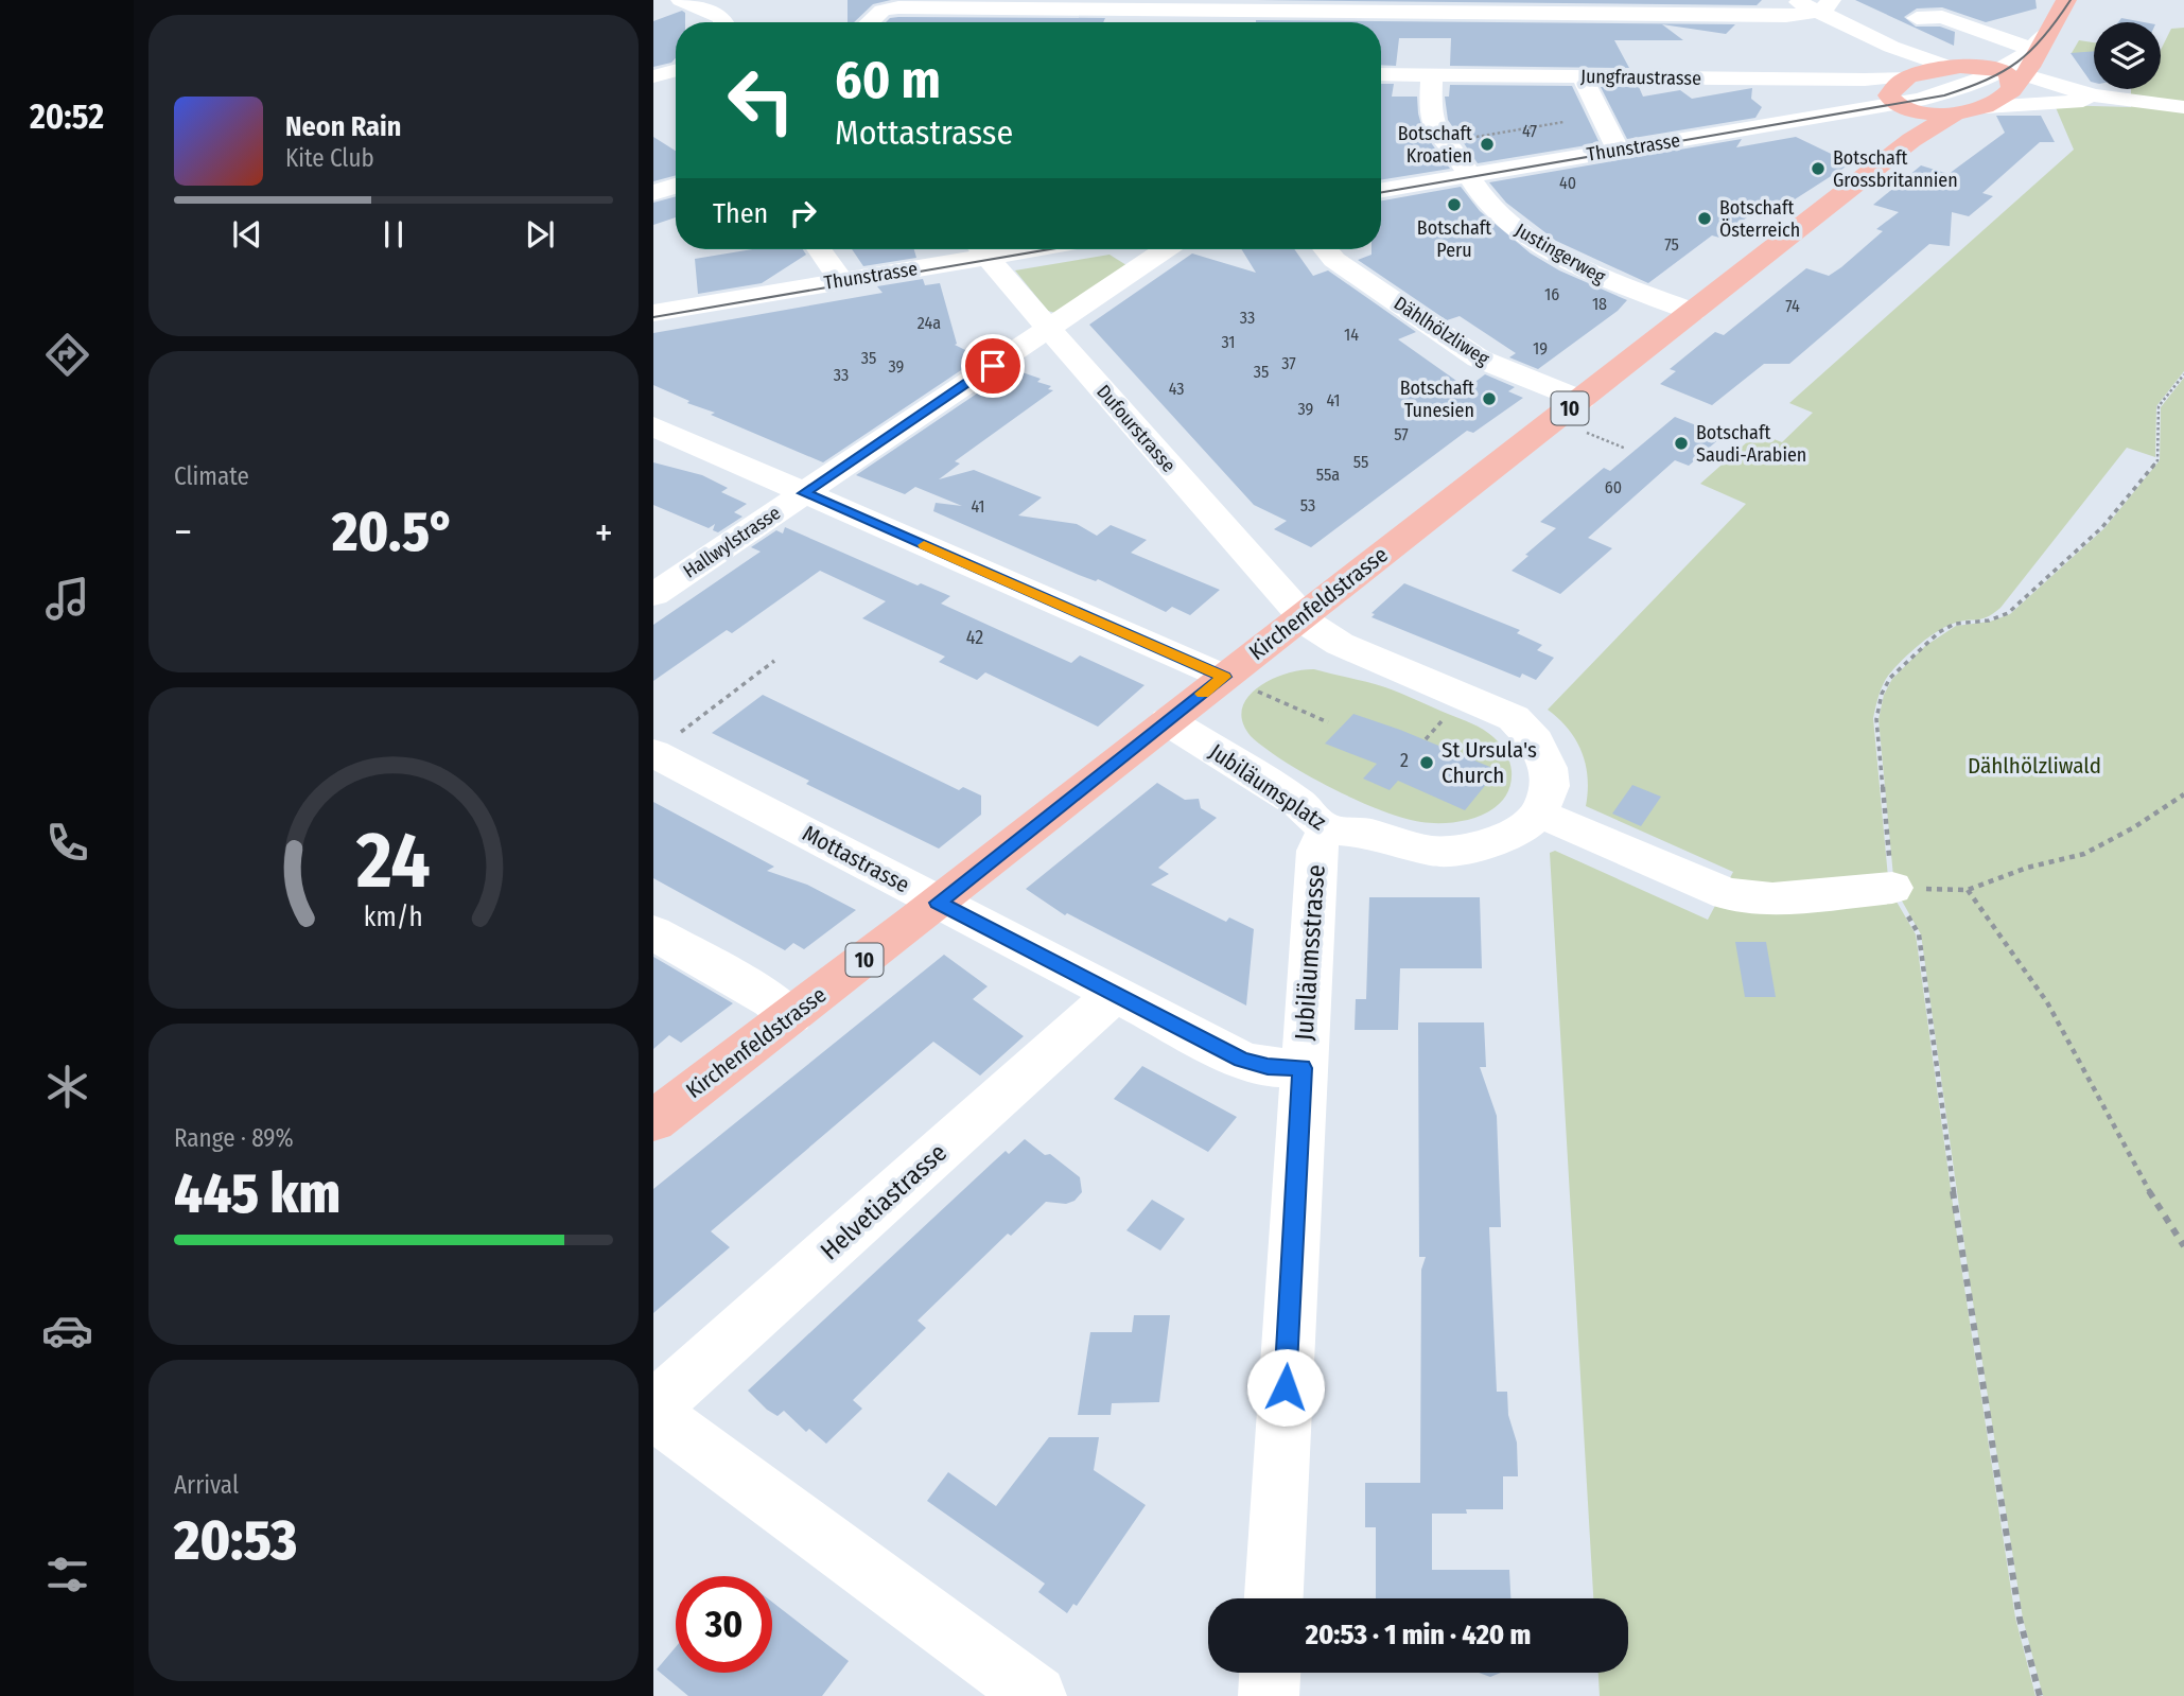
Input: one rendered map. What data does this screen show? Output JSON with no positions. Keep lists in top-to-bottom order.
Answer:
{
  "streets": {
    "main road": ["10", "Kirchenfeldstrasse"],
    "street": [
      "Jungfraustrasse",
      "Thunstrasse",
      "Justingerweg",
      "Dählhölzliweg",
      "Dufourstrasse",
      "Hallwylstrasse",
      "Jubiläumsplatz",
      "Mottastrasse",
      "Jubiläumsstrasse",
      "Helvetiastrasse"
    ]
  },
  "crossings": [
    ["Jungfraustrasse", "Justingerweg"],
    ["Thunstrasse", "Justingerweg"],
    ["Justingerweg", "Kirchenfeldstrasse"],
    ["Dählhölzliweg", "Kirchenfeldstrasse"],
    ["Dufourstrasse", "Hallwylstrasse"],
    ["Dufourstrasse", "Kirchenfeldstrasse"],
    ["Kirchenfeldstrasse", "Jubiläumsplatz"],
    ["Kirchenfeldstrasse", "Mottastrasse"],
    ["Jubiläumsplatz", "Jubiläumsstrasse"],
    ["Mottastrasse", "Jubiläumsstrasse"],
    ["Mottastrasse", "Helvetiastrasse"]
  ],
  "parks": ["Dählhölzliwald"],
  "places": [
    "Botschaft Kroatien",
    "Botschaft Grossbritannien",
    "Botschaft Peru",
    "Botschaft Österreich",
    "Botschaft Tunesien",
    "Botschaft Saudi-Arabien",
    "St Ursula's Church"
  ],
  "house_numbers": [
    "47",
    "40",
    "75",
    "16",
    "18",
    "74",
    "33",
    "24a",
    "14",
    "31",
    "19",
    "35",
    "37",
    "39",
    "35",
    "33",
    "43",
    "41",
    "39",
    "57",
    "55",
    "55a",
    "60",
    "53",
    "41",
    "42",
    "2"
  ],
  "page": {
    "tabs": "20:52",
    "turn": ["60 m", "Mottastrasse"],
    "song": ["Neon Rain", "Kite Club"],
    "then": "Then",
    "tile": [
      "Climate",
      ["Range · 89%", "445 km"],
      ["Arrival", "20:53"]
    ],
    "heat": ["−", "20.5°", "+"],
    "limit": "30",
    "trip": "20:53 · 1 min · 420 m",
    "gauge": ["24", "km/h"]
  }
}
